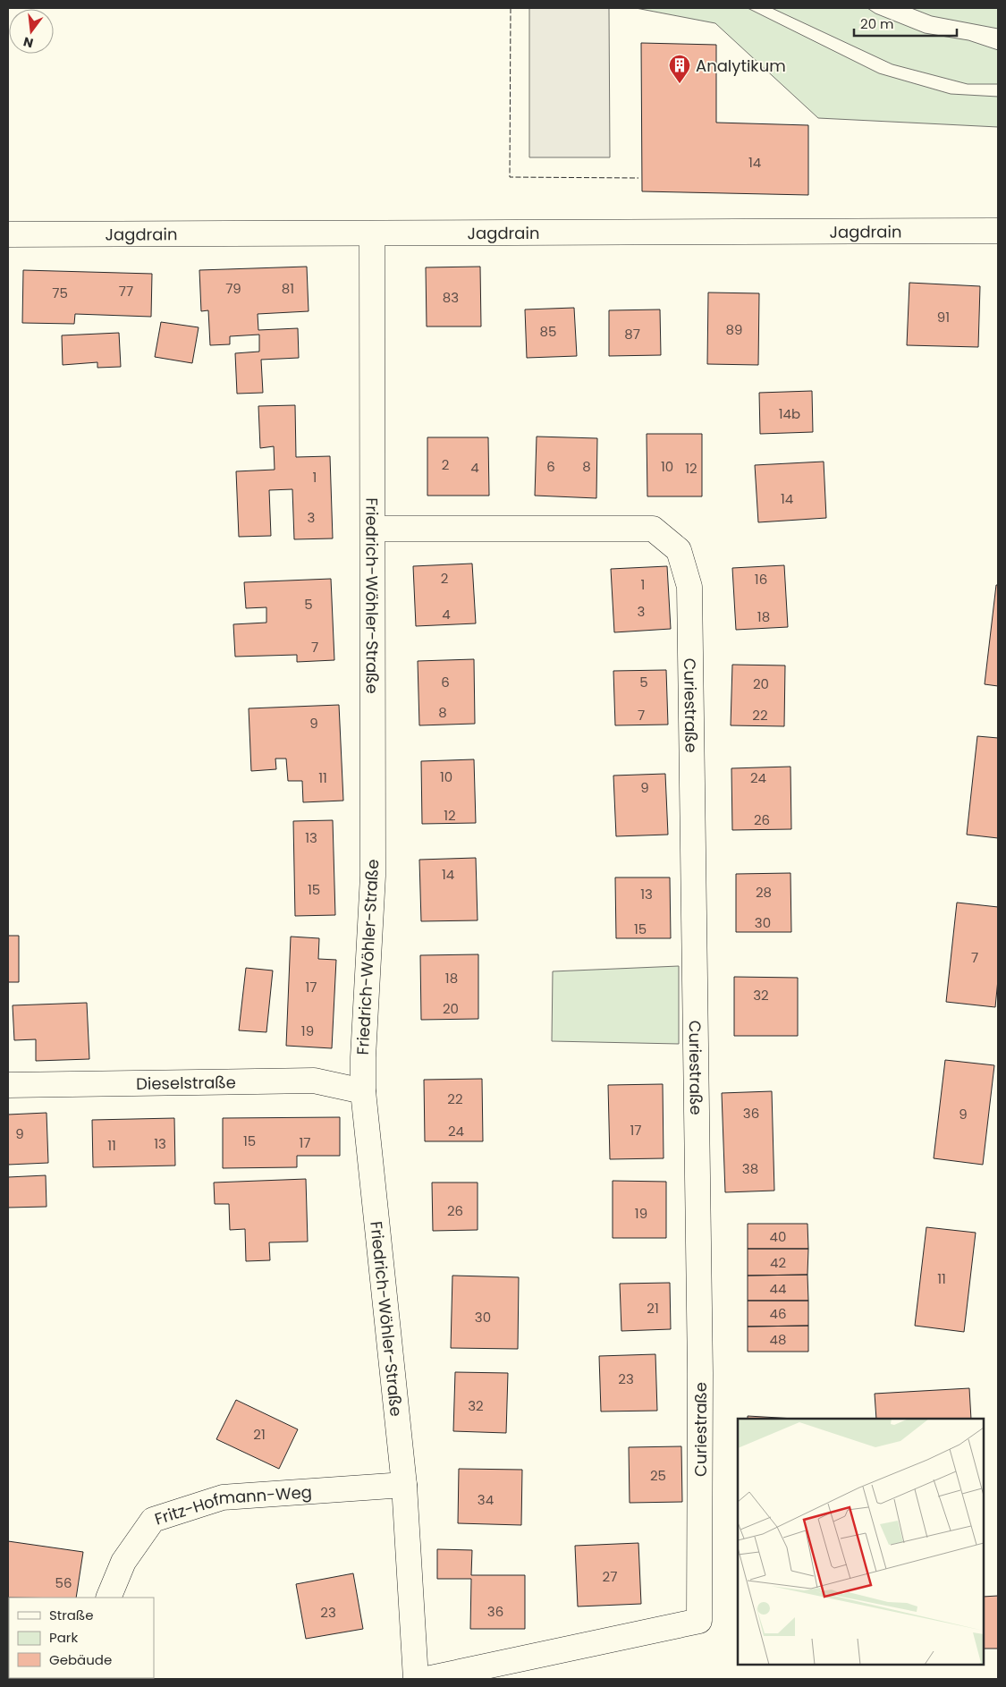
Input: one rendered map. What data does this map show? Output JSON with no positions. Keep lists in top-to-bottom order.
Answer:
{
  "streets": {
    "street": [
      "Jagdrain",
      "Friedrich-Wöhler-Straße",
      "Curiestraße",
      "Dieselstraße",
      "Fritz-Hofmann-Weg"
    ]
  },
  "crossings": [
    ["Jagdrain", "Friedrich-Wöhler-Straße"],
    ["Friedrich-Wöhler-Straße", "Curiestraße"],
    ["Friedrich-Wöhler-Straße", "Dieselstraße"],
    ["Friedrich-Wöhler-Straße", "Fritz-Hofmann-Weg"]
  ],
  "places": {
    "building": ["Analytikum"]
  },
  "house_numbers": [
    "14",
    "79",
    "81",
    "77",
    "75",
    "83",
    "91",
    "89",
    "85",
    "87",
    "14b",
    "2",
    "6",
    "8",
    "10",
    "4",
    "12",
    "1",
    "14",
    "3",
    "2",
    "16",
    "1",
    "5",
    "3",
    "4",
    "18",
    "7",
    "6",
    "5",
    "20",
    "8",
    "7",
    "22",
    "9",
    "10",
    "11",
    "24",
    "9",
    "12",
    "26",
    "13",
    "14",
    "15",
    "28",
    "13",
    "30",
    "15",
    "7",
    "18",
    "17",
    "32",
    "20",
    "19",
    "22",
    "36",
    "9",
    "17",
    "24",
    "9",
    "15",
    "17",
    "13",
    "11",
    "38",
    "26",
    "19",
    "40",
    "42",
    "11",
    "44",
    "21",
    "46",
    "30",
    "48",
    "23",
    "32",
    "21",
    "25",
    "34",
    "27",
    "56",
    "36",
    "23"
  ],
  "legend": ["Straße", "Park", "Gebäude"],
  "scale_bar": "20 m",
  "north": "bottom"
}
